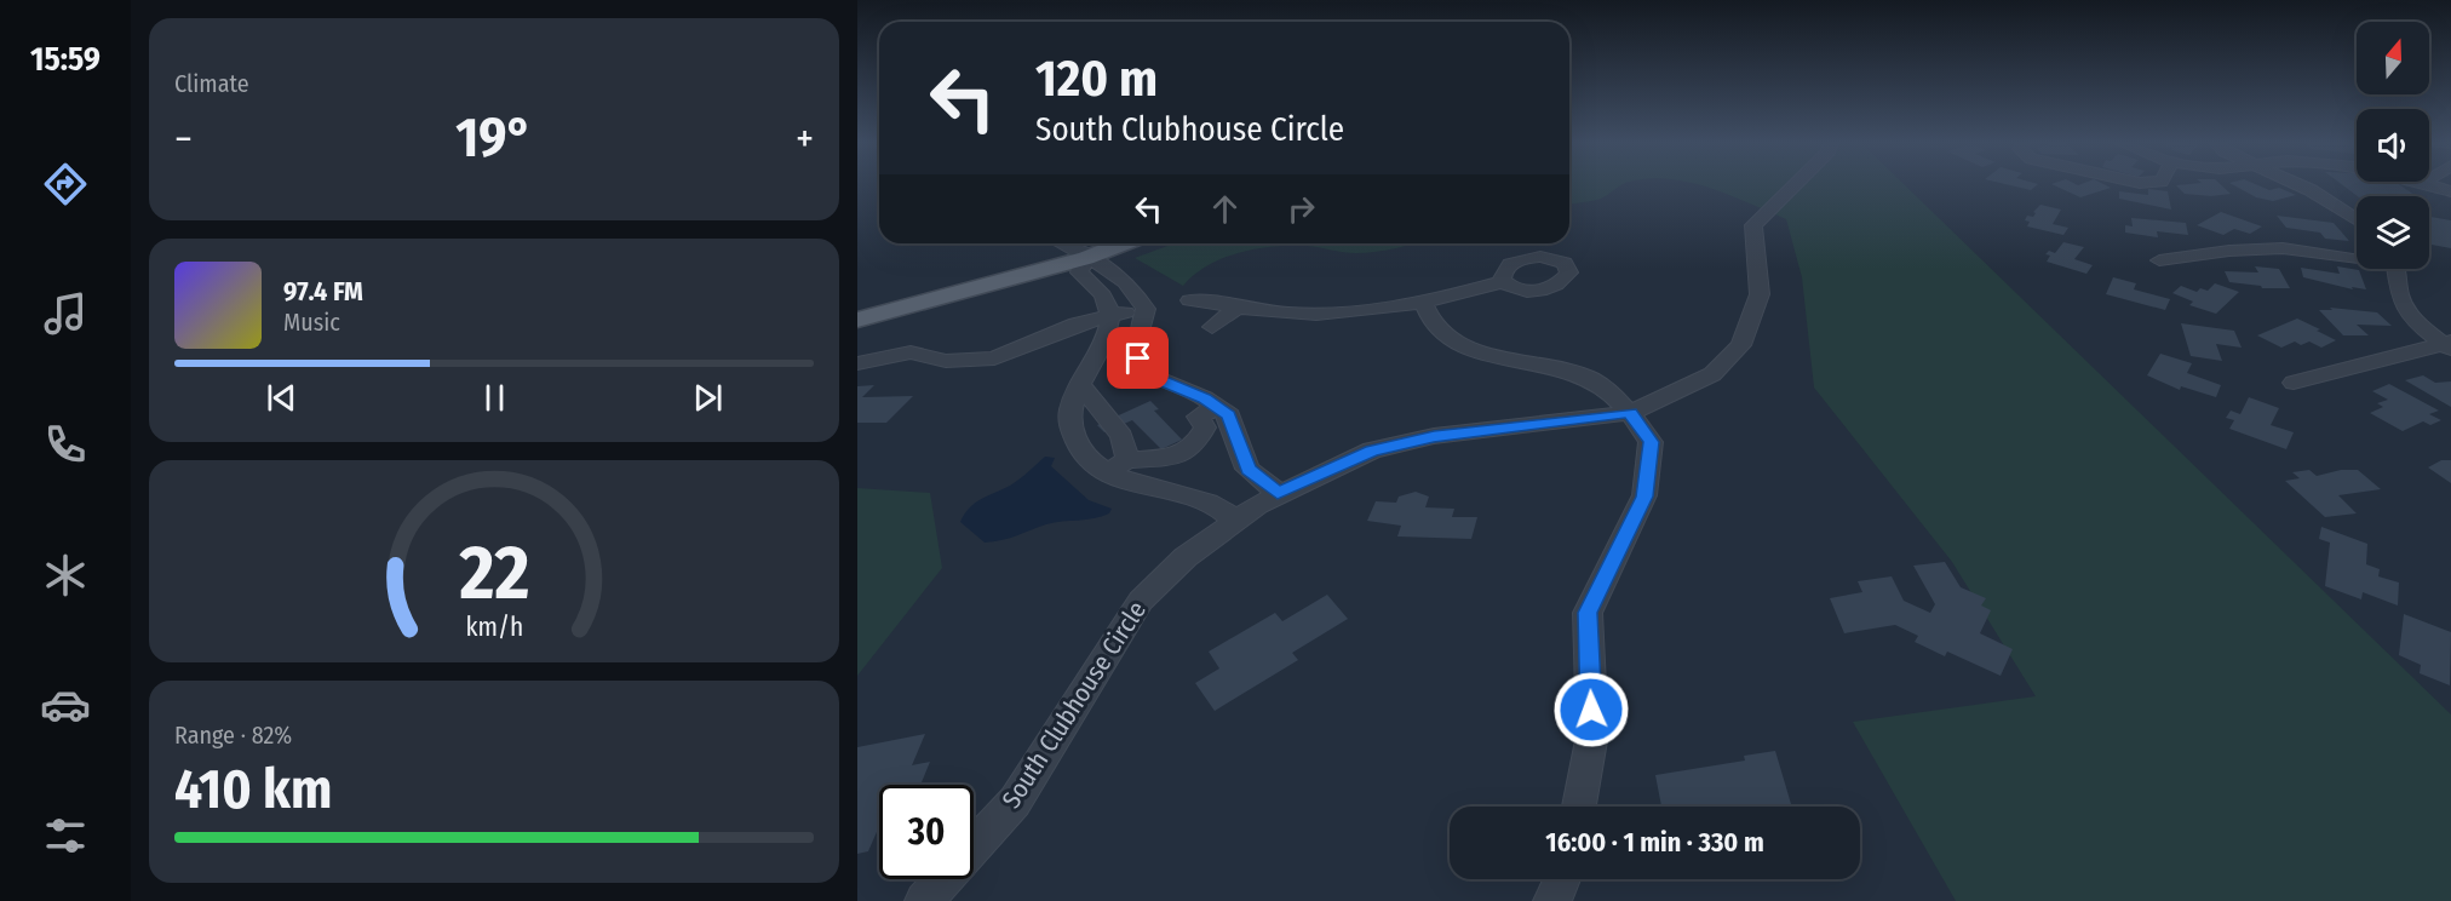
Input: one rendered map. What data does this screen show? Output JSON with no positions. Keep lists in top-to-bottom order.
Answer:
{
  "streets": {
    "street": ["South Clubhouse Circle"]
  },
  "north": "top",
  "page": {
    "tabs": "15:59",
    "tile": [
      "Climate",
      ["Range · 82%", "410 km"]
    ],
    "turn": ["120 m", "South Clubhouse Circle"],
    "heat": ["−", "19°", "+"],
    "song": ["97.4 FM", "Music"],
    "limit": "30",
    "trip": "16:00 · 1 min · 330 m",
    "gauge": ["22", "km/h"]
  }
}
